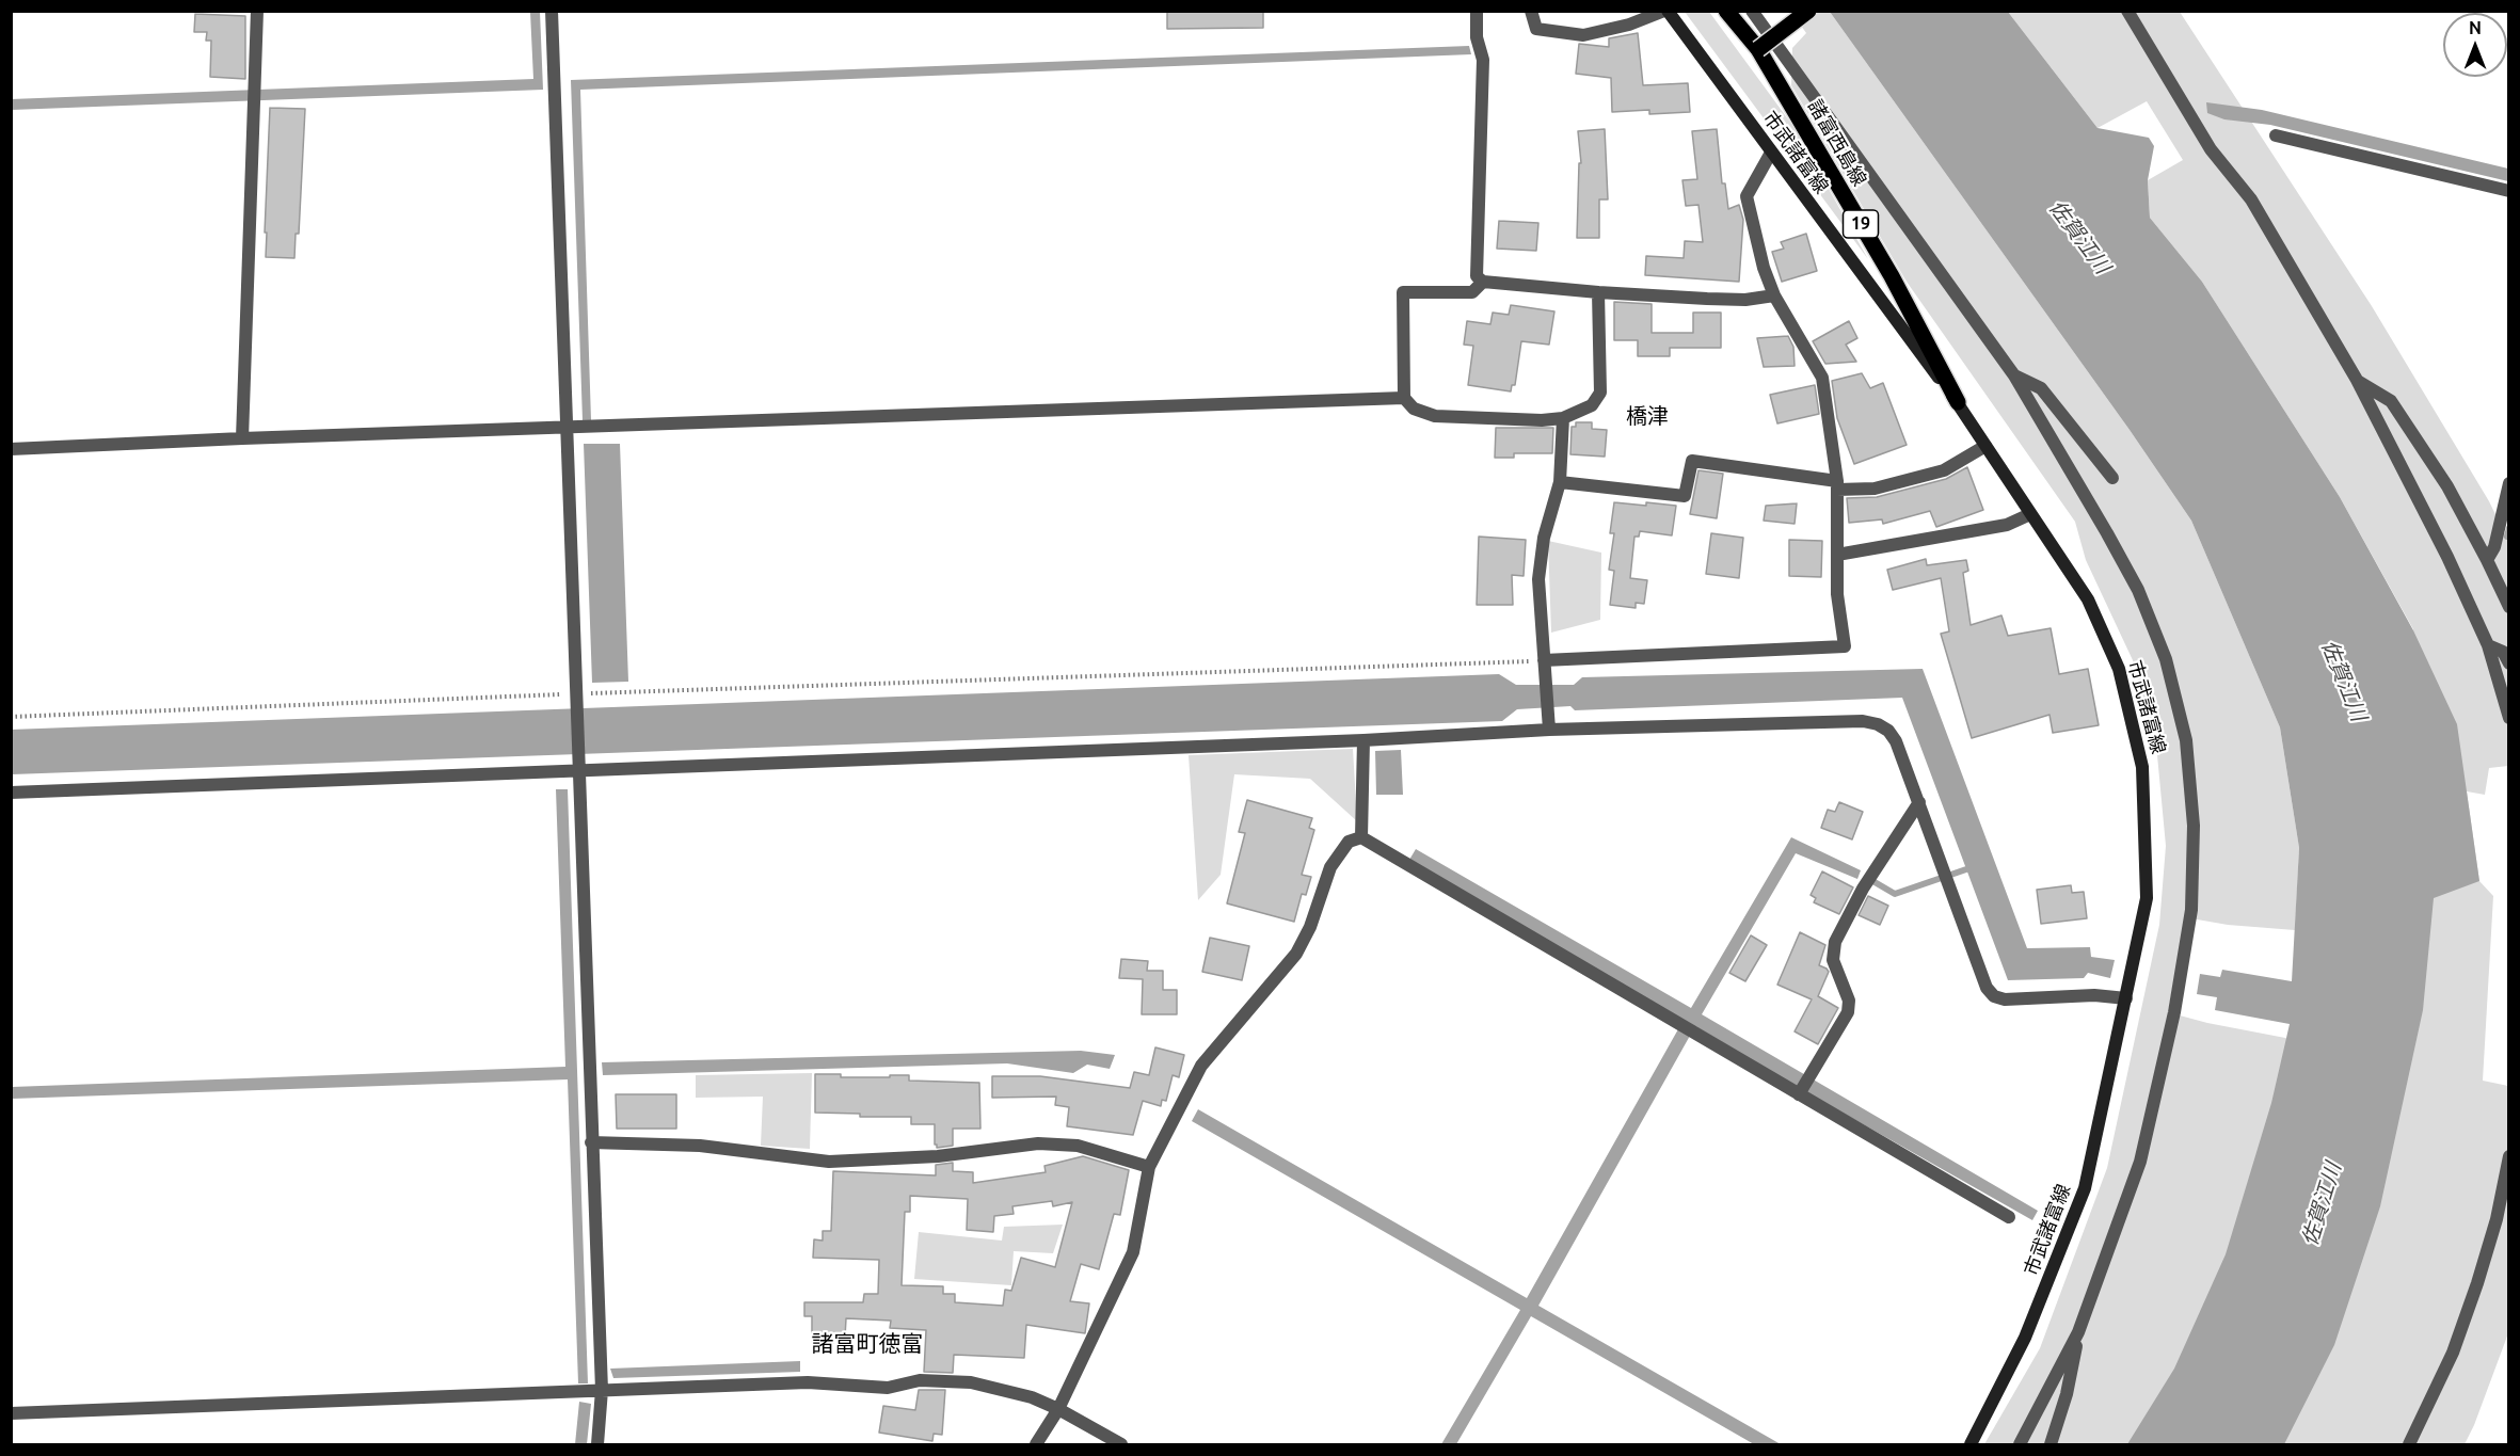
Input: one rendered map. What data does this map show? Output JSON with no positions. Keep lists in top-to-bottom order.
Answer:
{
  "streets": {
    "main road": ["諸富西島線", "市武諸富線", "19"]
  },
  "crossings": [
    ["諸富西島線", "市武諸富線"]
  ],
  "districts": ["橋津", "諸富町徳富"],
  "water": ["佐賀江川"],
  "north": "top"
}
